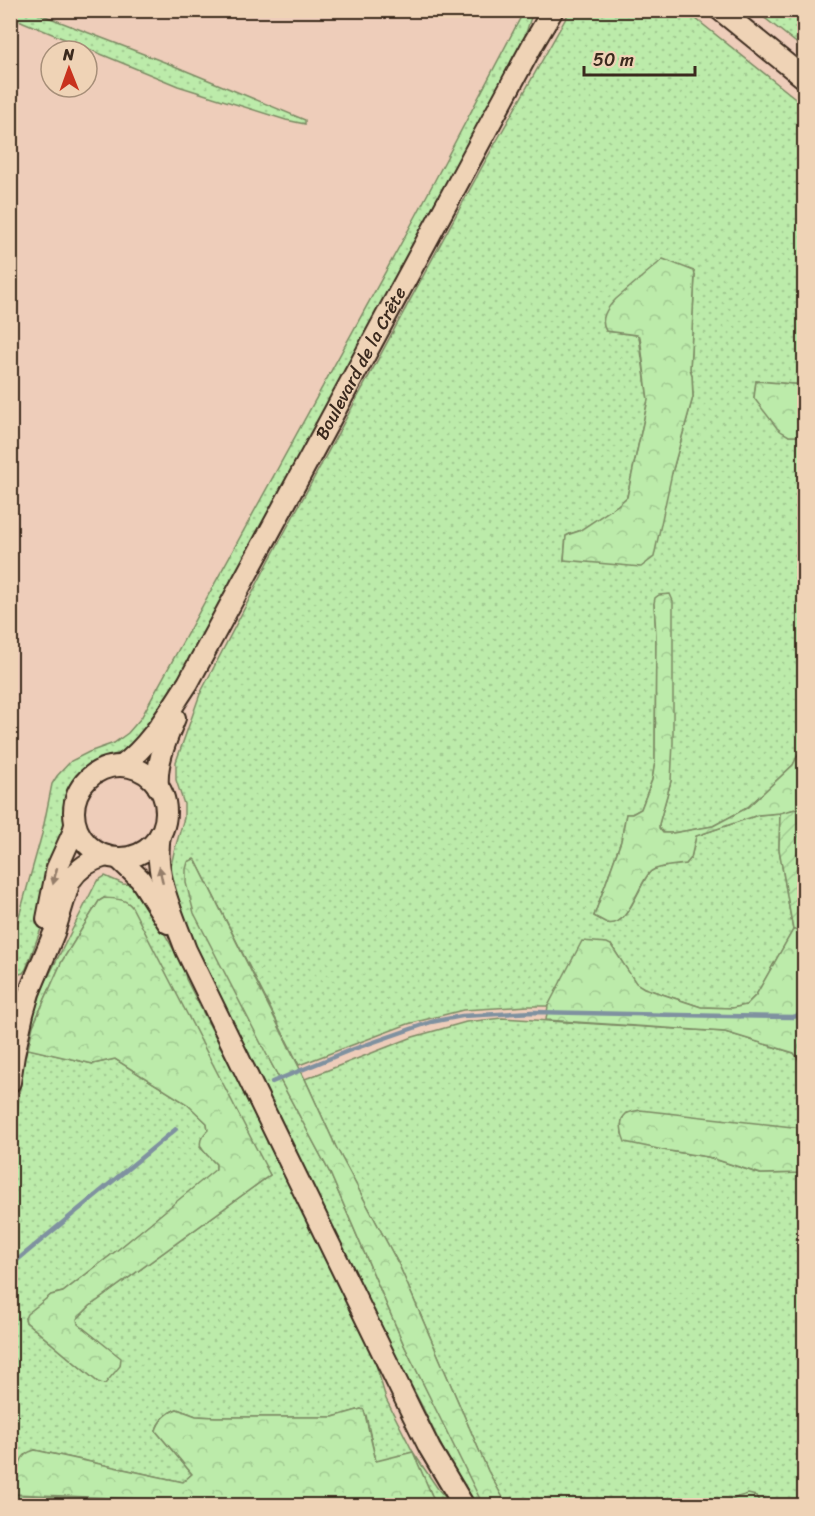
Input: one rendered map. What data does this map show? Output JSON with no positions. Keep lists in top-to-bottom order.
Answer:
{
  "streets": {
    "main road": ["Boulevard de la Crête"]
  },
  "scale_bar": "50 m",
  "north": "top"
}
